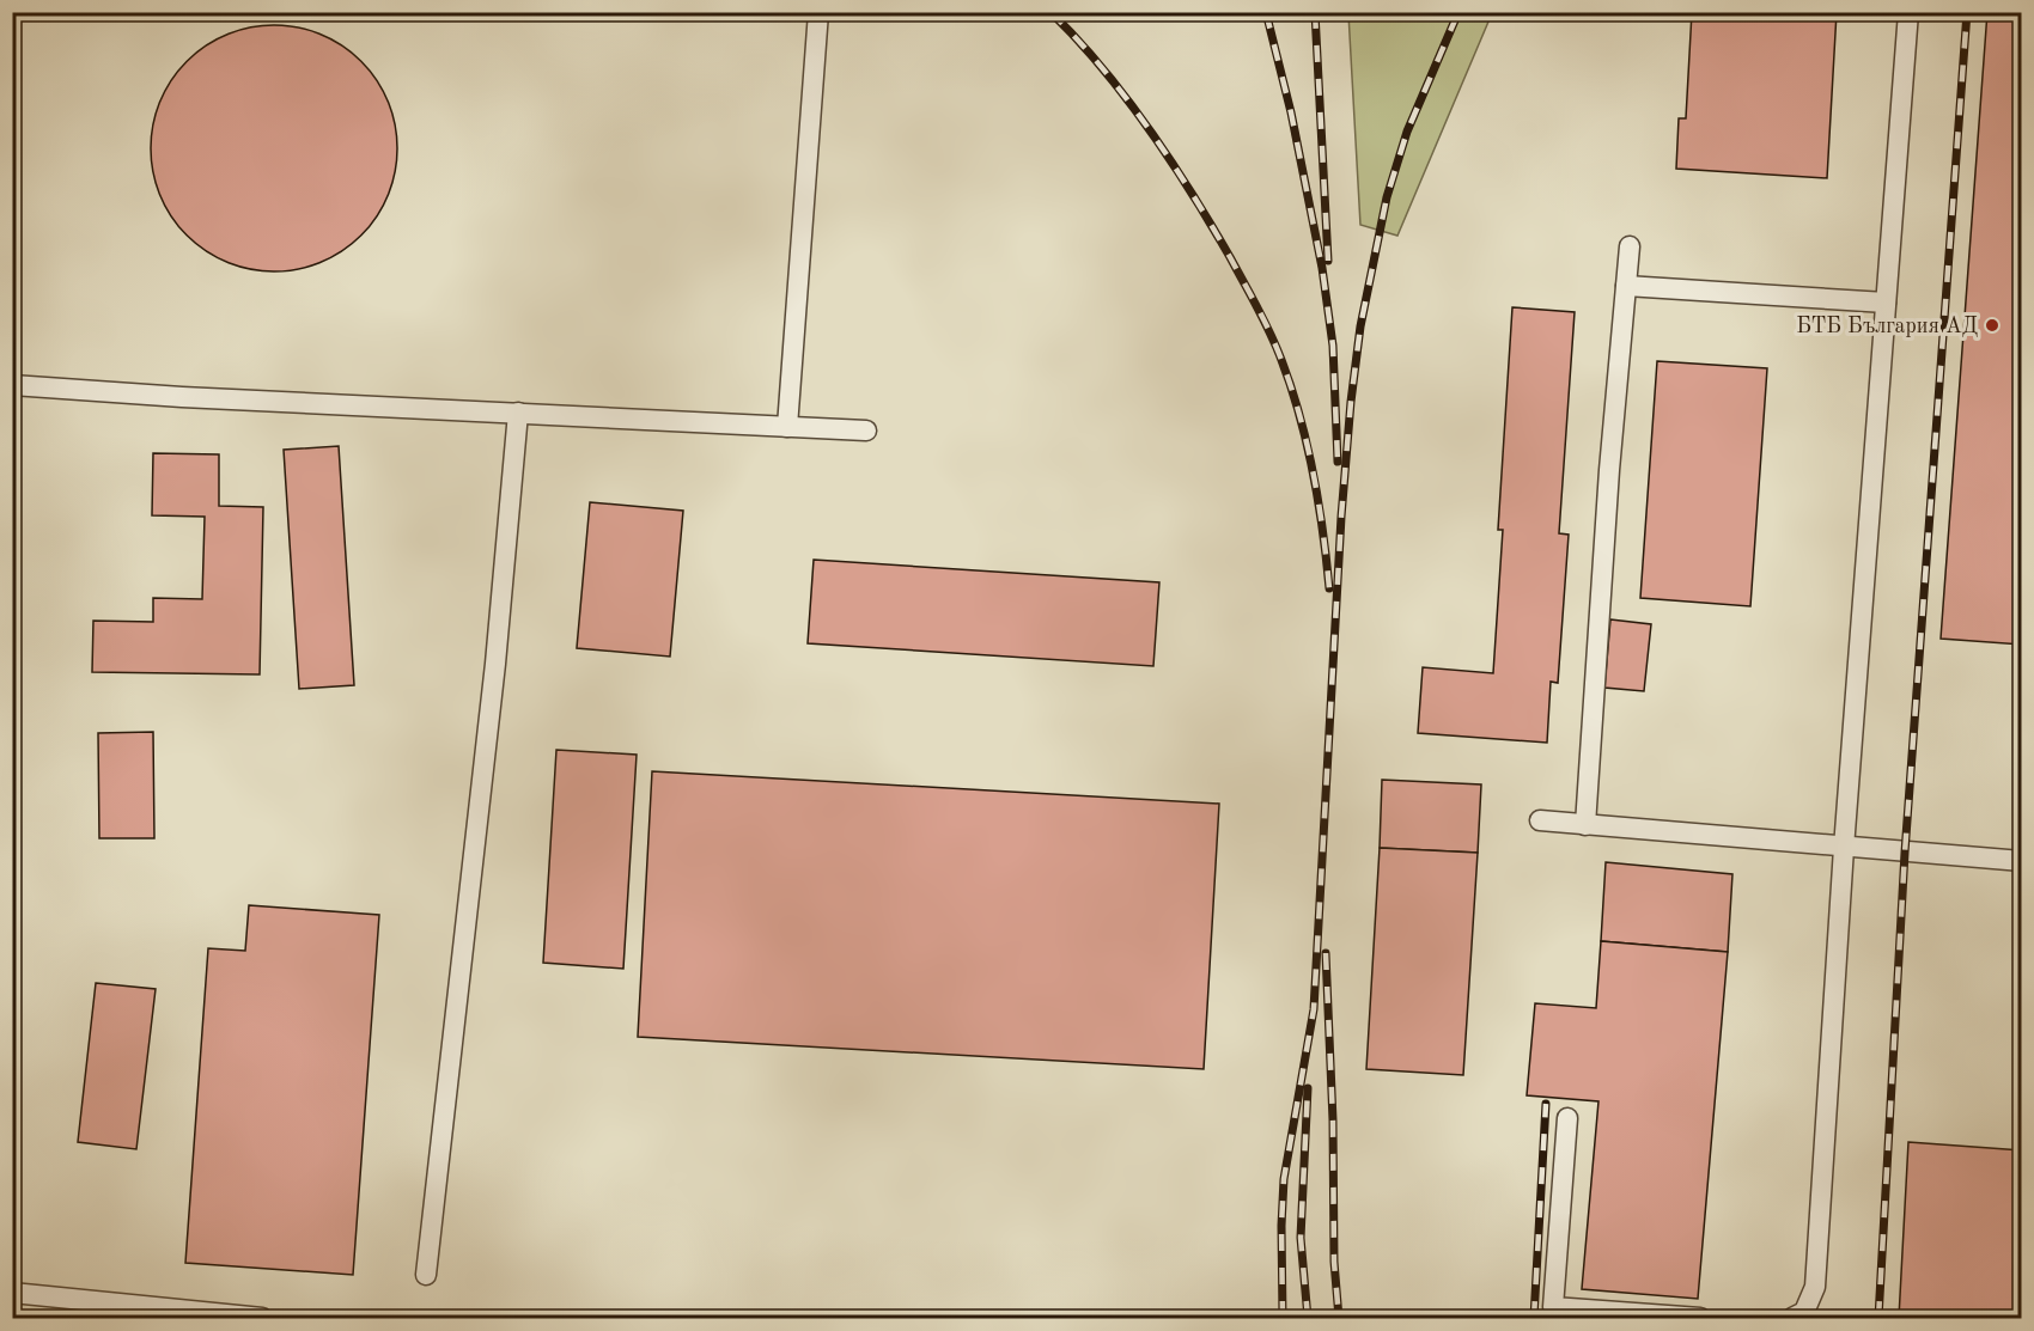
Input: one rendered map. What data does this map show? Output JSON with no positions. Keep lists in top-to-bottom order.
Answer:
{
  "places": ["БТБ България АД"]
}
